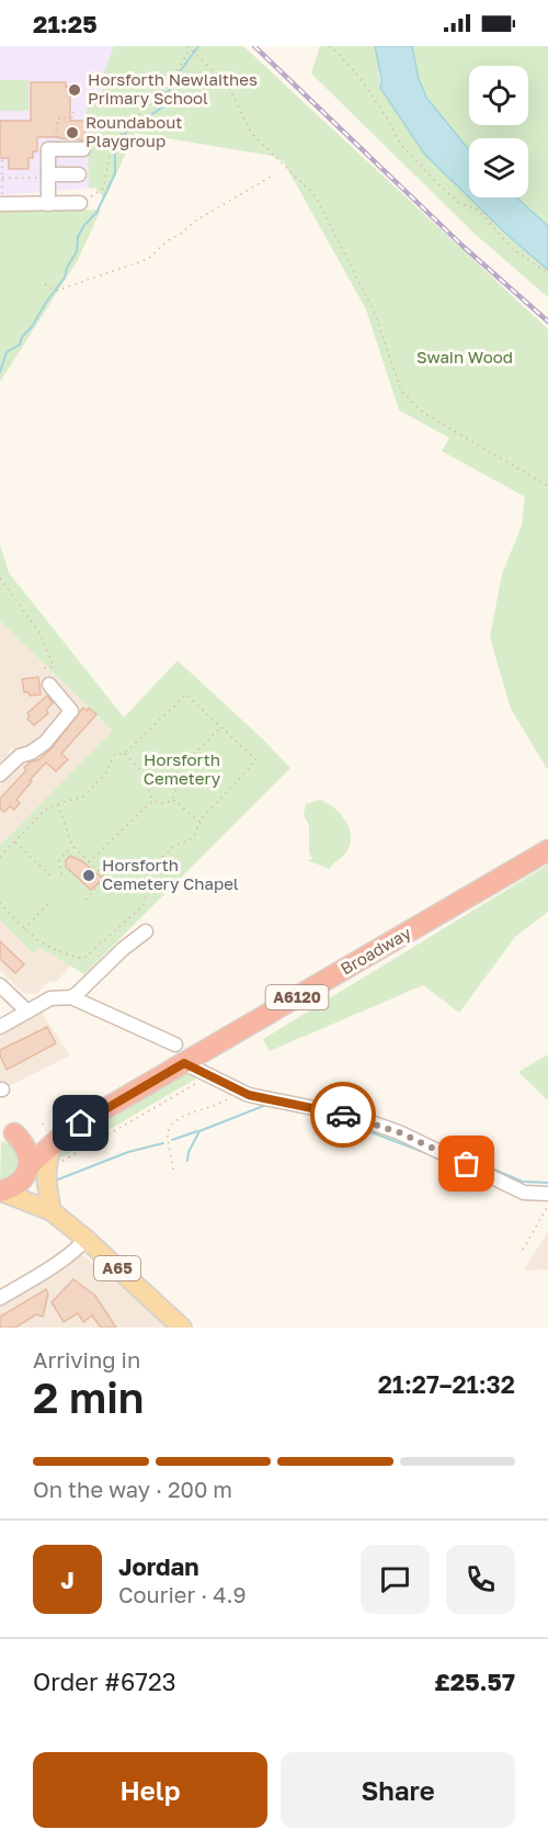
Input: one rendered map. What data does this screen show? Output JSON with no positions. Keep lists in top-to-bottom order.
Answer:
{
  "streets": {
    "highway": ["Broadway", "A6120"],
    "main road": ["A65"]
  },
  "crossings": [
    ["Broadway", "A6120"],
    ["A6120", "A65"]
  ],
  "parks": ["Swain Wood", "Horsforth Cemetery"],
  "places": ["Horsforth Newlaithes Primary School", "Roundabout Playgroup", "Horsforth Cemetery Chapel"],
  "page": {
    "status": "21:25",
    "heading": ["2 min", "Arriving in", "21:27–21:32"],
    "panel": [
      "Jordan",
      "Courier · 4.9",
      "Order #6723",
      "£25.57"
    ],
    "bar": "On the way · 200 m",
    "round": "J",
    "buttons": ["Help", "Share"]
  }
}
